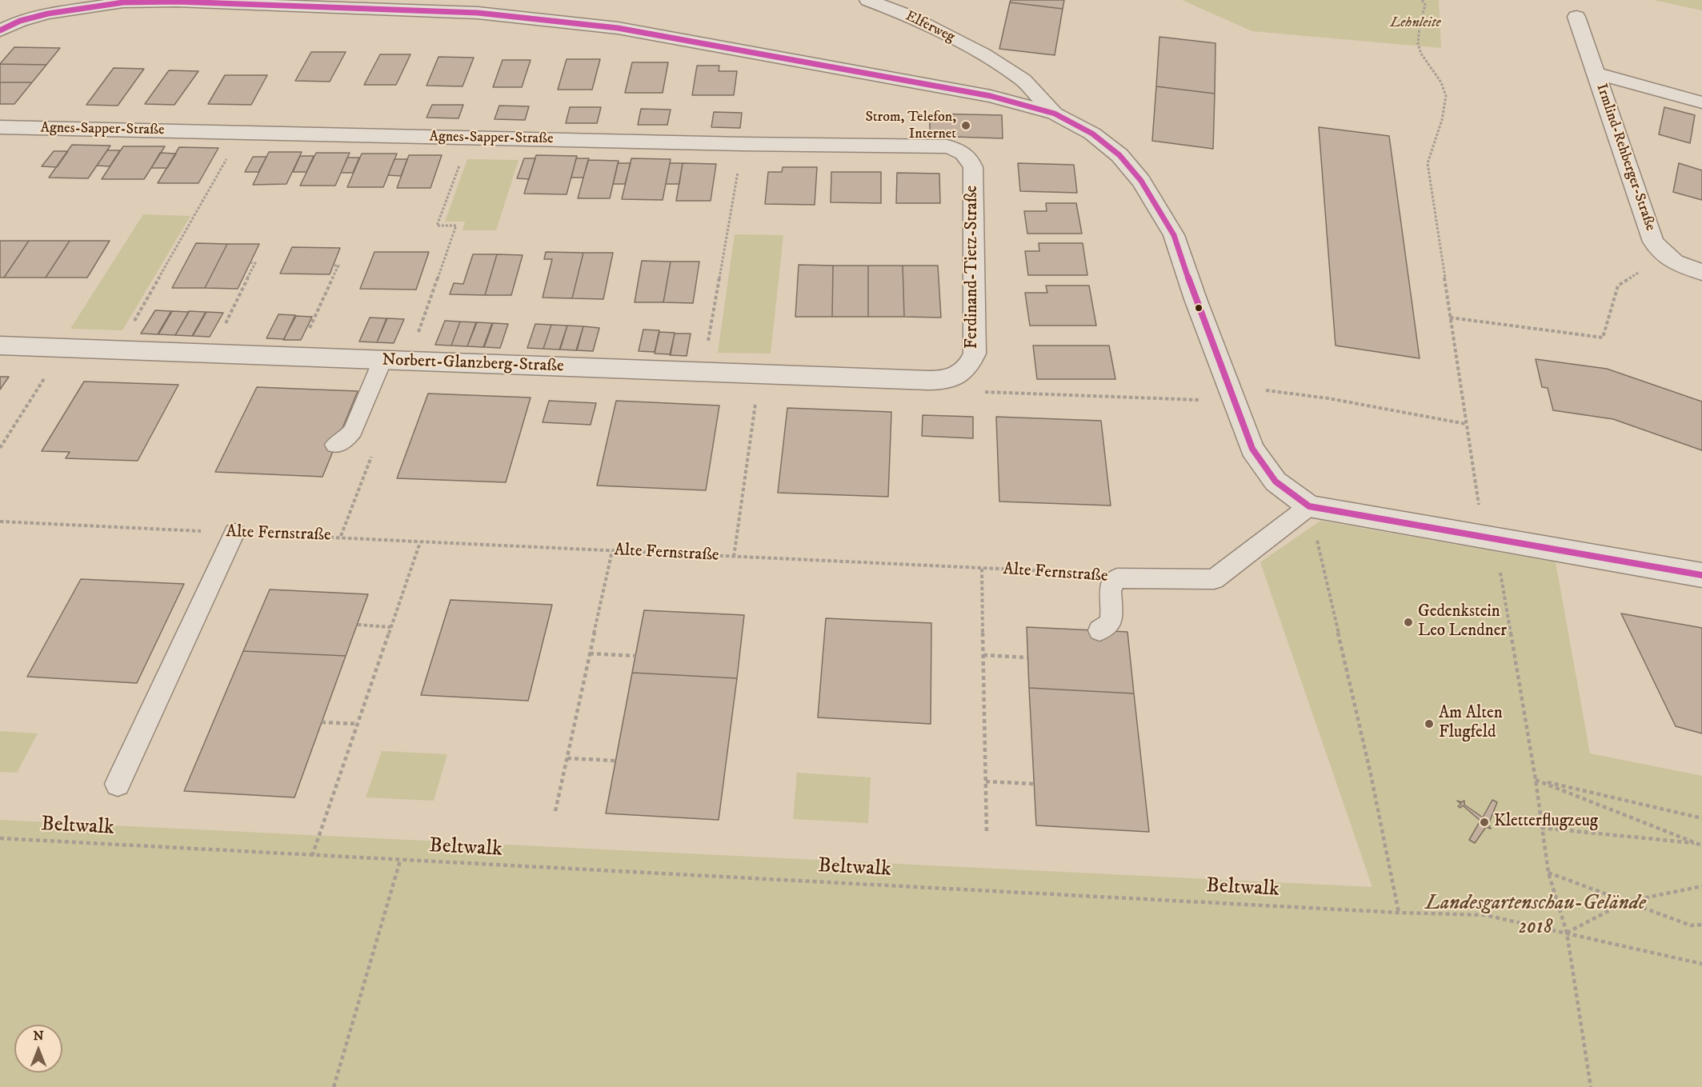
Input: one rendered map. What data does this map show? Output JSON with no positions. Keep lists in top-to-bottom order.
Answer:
{
  "streets": {
    "street": [
      "Elferweg",
      "Agnes-Sapper-Straße",
      "Irmlind-Rehberger-Straße",
      "Ferdinand-Tietz-Straße",
      "Norbert-Glanzberg-Straße"
    ],
    "lane": ["Alte Fernstraße"],
    "path": ["Beltwalk"]
  },
  "crossings": [
    ["Agnes-Sapper-Straße", "Ferdinand-Tietz-Straße"],
    ["Ferdinand-Tietz-Straße", "Norbert-Glanzberg-Straße"]
  ],
  "parks": ["Lehnleite", "Landesgartenschau-Gelände 2018"],
  "places": [
    "Strom, Telefon, Internet",
    "Gedenkstein Leo Lendner",
    "Am Alten Flugfeld",
    "Kletterflugzeug"
  ],
  "north": "top"
}
